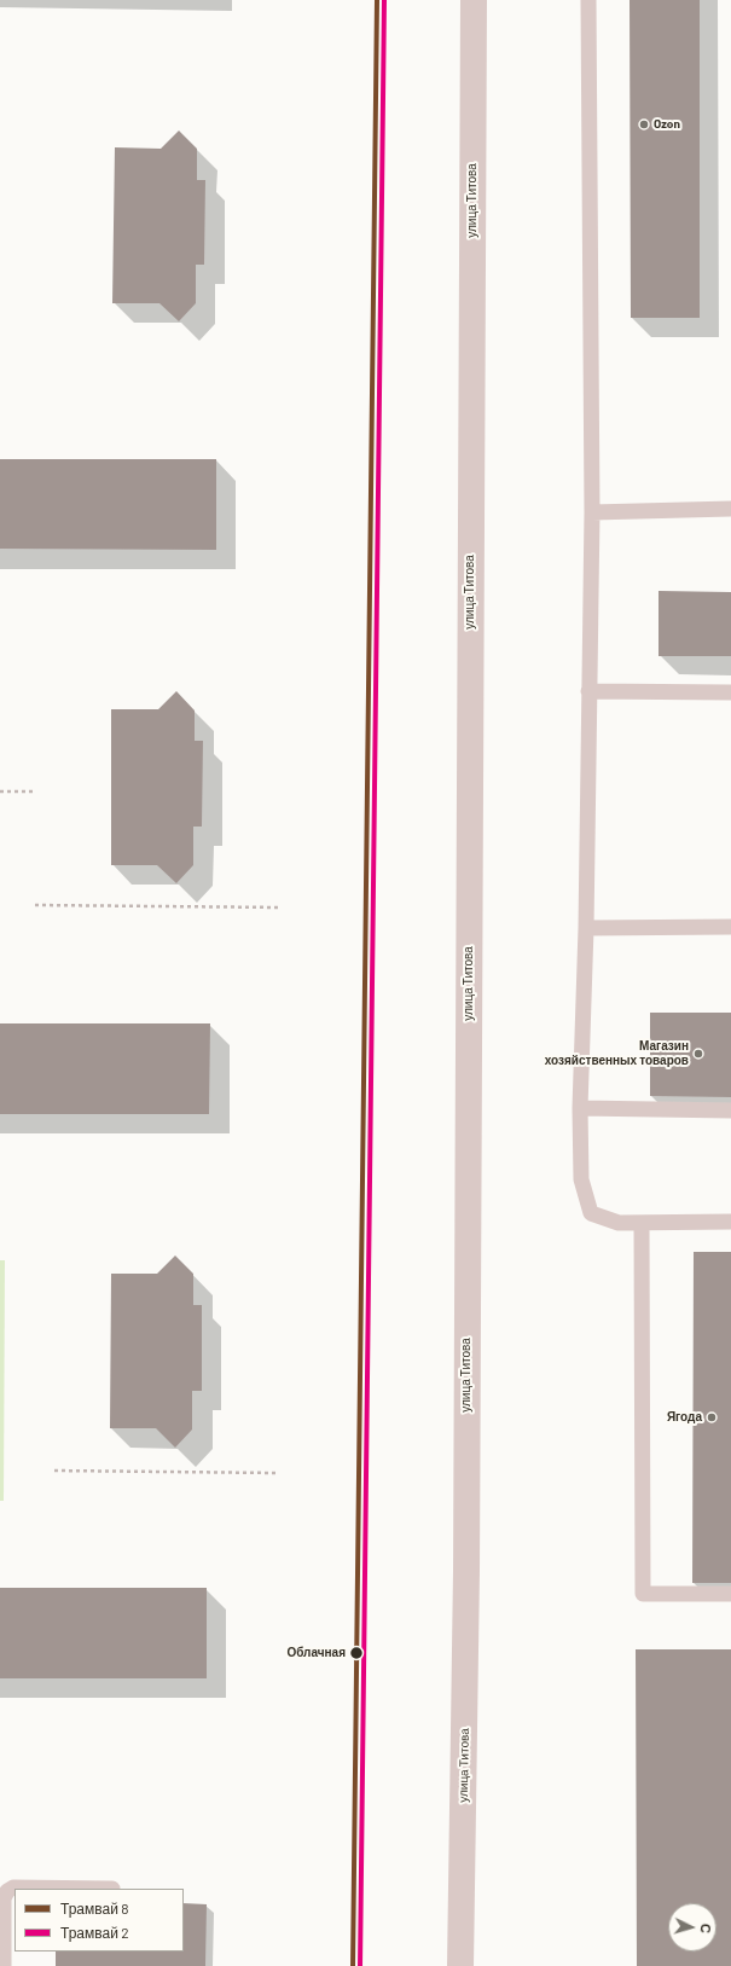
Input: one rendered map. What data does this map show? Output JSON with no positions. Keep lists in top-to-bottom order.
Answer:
{
  "streets": {
    "street": ["улица Титова"]
  },
  "places": [
    "Ozon",
    "Магазин хозяйственных товаров",
    "Ягода",
    "Облачная"
  ],
  "lines": ["tram line 8", "tram line 2"],
  "legend": ["Трамвай 8", "Трамвай 2"],
  "north": "right"
}
